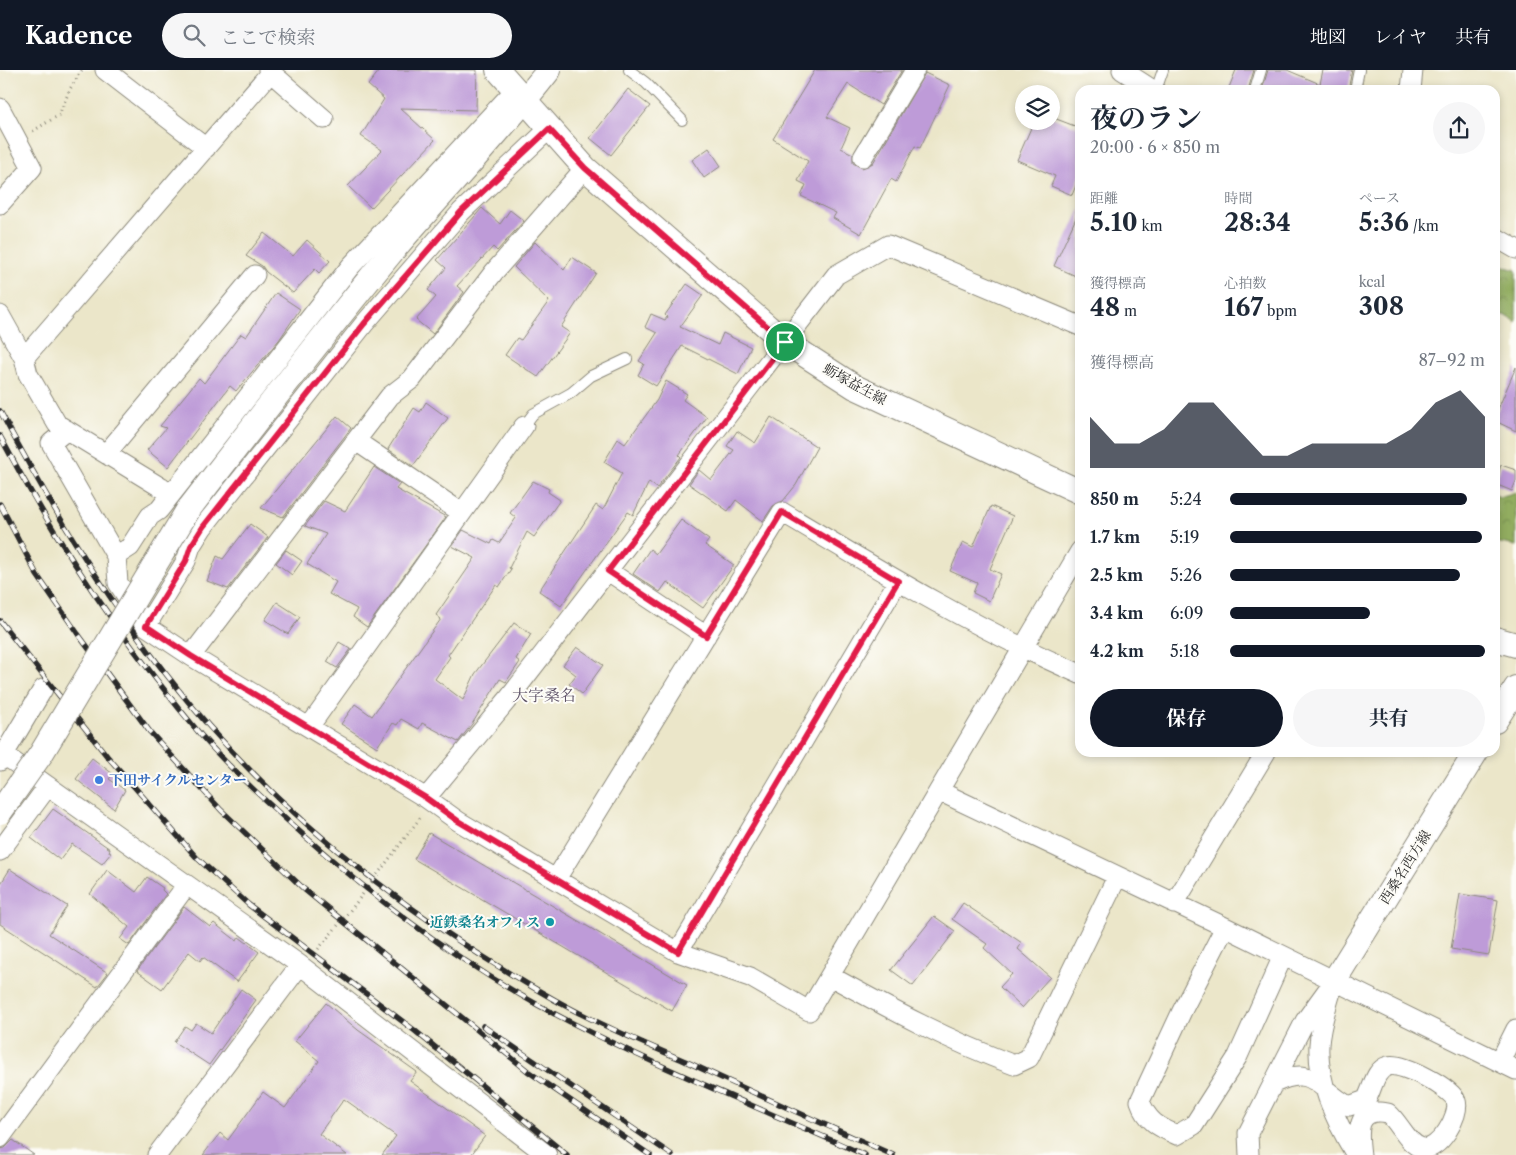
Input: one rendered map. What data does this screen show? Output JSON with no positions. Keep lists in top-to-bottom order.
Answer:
{
  "streets": {
    "street": ["蛎塚益生線", "西桑名西方線"]
  },
  "districts": ["大字桑名"],
  "places": ["下田サイクルセンター", "近鉄桑名オフィス"],
  "page": {
    "header": "Kadence",
    "search": "ここで検索",
    "nav": ["地図", "レイヤ", "共有"],
    "heading": ["夜のラン", "20:00 · 6 × 850 m"],
    "stats": [
      ["距離", "5.10 km"],
      ["時間", "28:34"],
      ["ペース", "5:36 /km"],
      ["獲得標高", "48 m"],
      ["心拍数", "167 bpm"],
      ["kcal", "308"]
    ],
    "chart": ["獲得標高", "87–92 m"],
    "list": [
      {
        "name": "850 m",
        "note": "5:24"
      },
      {
        "name": "1.7 km",
        "note": "5:19"
      },
      {
        "name": "2.5 km",
        "note": "5:26"
      },
      {
        "name": "3.4 km",
        "note": "6:09"
      },
      {
        "name": "4.2 km",
        "note": "5:18"
      }
    ],
    "buttons": ["保存", "共有"]
  }
}
